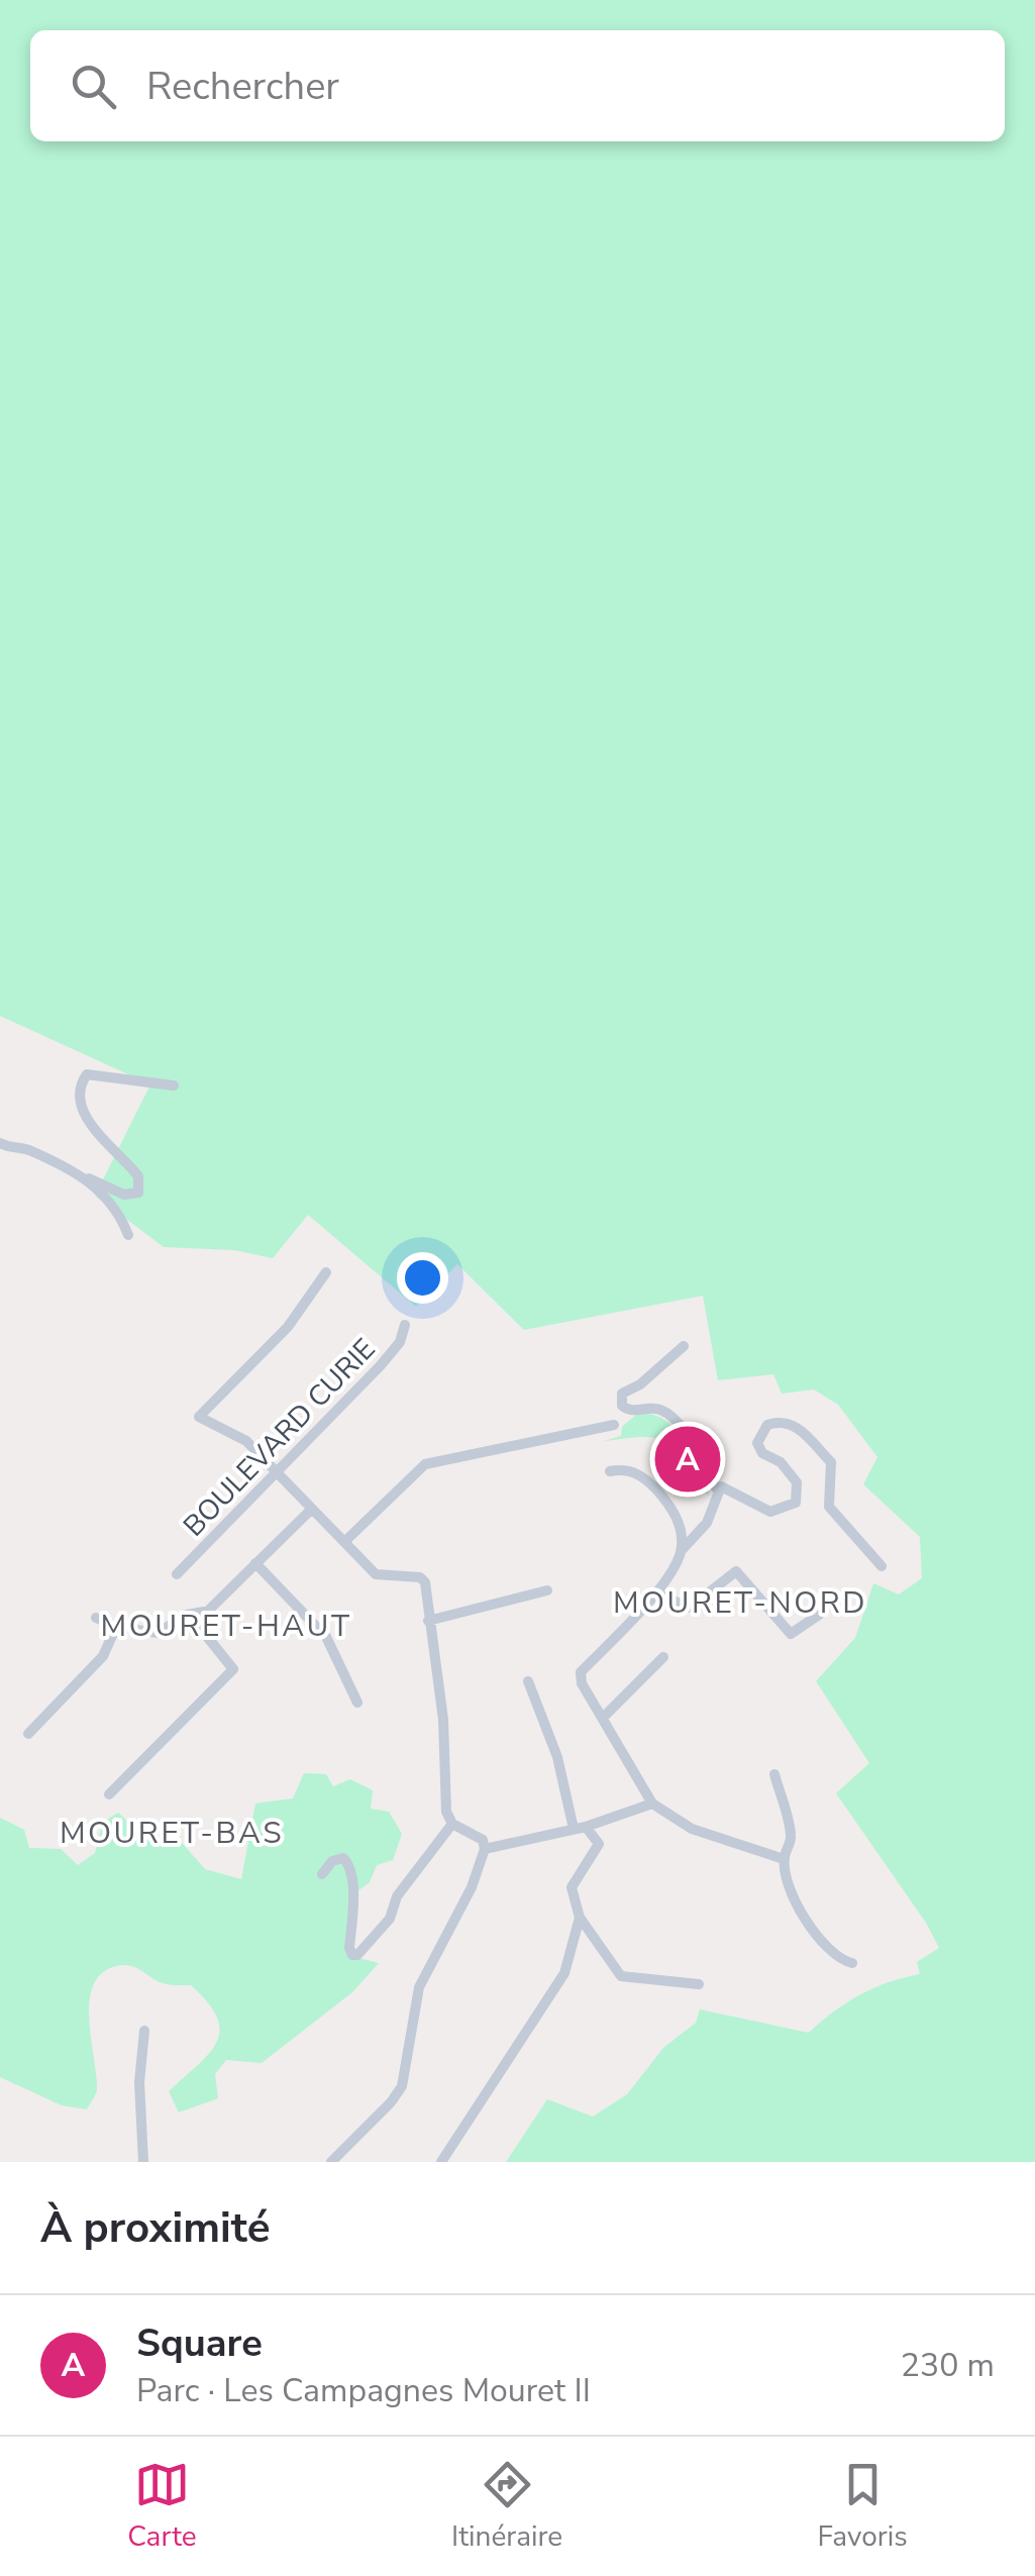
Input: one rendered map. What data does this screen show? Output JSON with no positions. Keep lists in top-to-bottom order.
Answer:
{
  "streets": {
    "street": ["BOULEVARD CURIE"]
  },
  "districts": ["MOURET-NORD", "MOURET-HAUT", "MOURET-BAS"],
  "page": {
    "search": "Rechercher",
    "pins": "A",
    "heading": "À proximité",
    "list": [
      {
        "mark": "A",
        "name": "Square",
        "note": "Parc · Les Campagnes Mouret II",
        "value": "230 m"
      }
    ],
    "nav": ["Carte", "Itinéraire", "Favoris"]
  }
}
